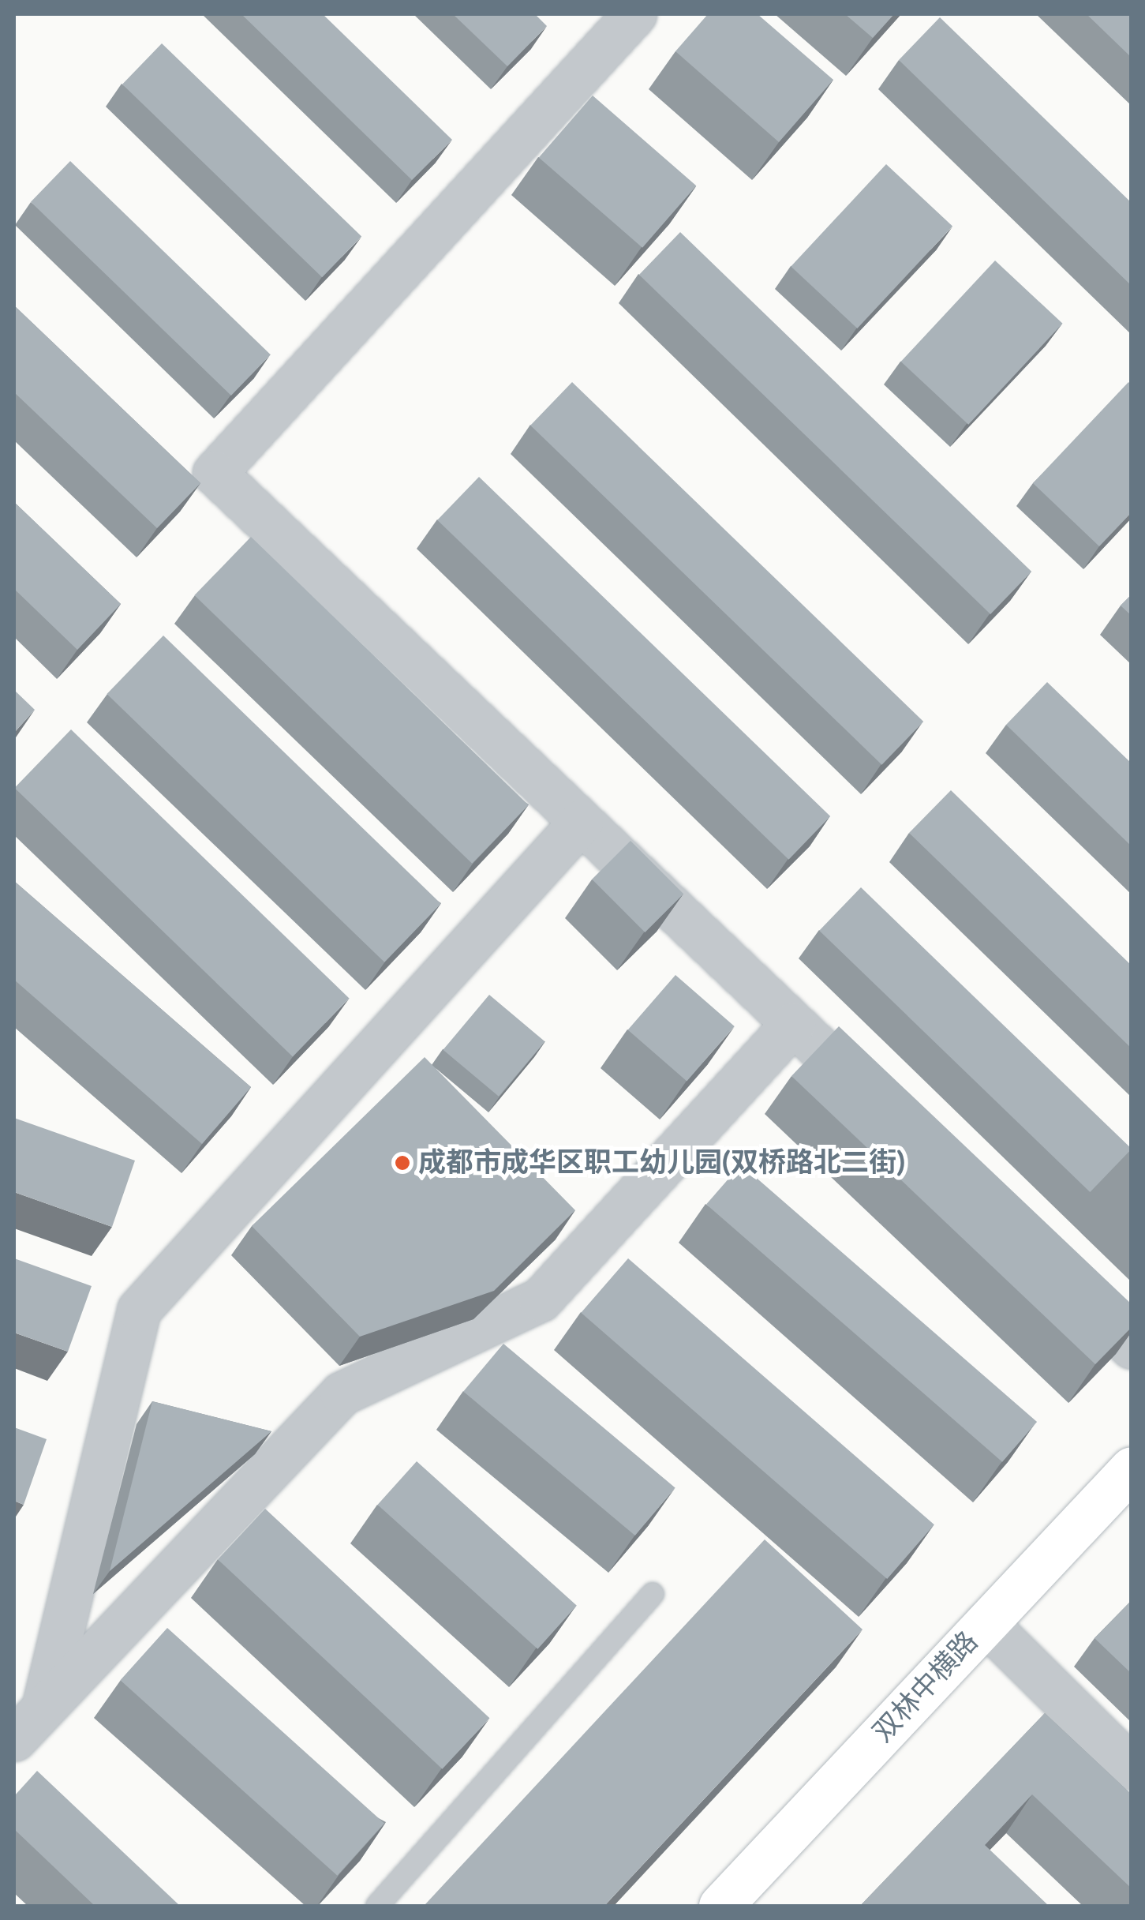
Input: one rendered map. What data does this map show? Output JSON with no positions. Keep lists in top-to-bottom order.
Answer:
{
  "streets": {
    "street": ["双林中横路"]
  },
  "places": ["成都市成华区职工幼儿园(双桥路北二街)"]
}
